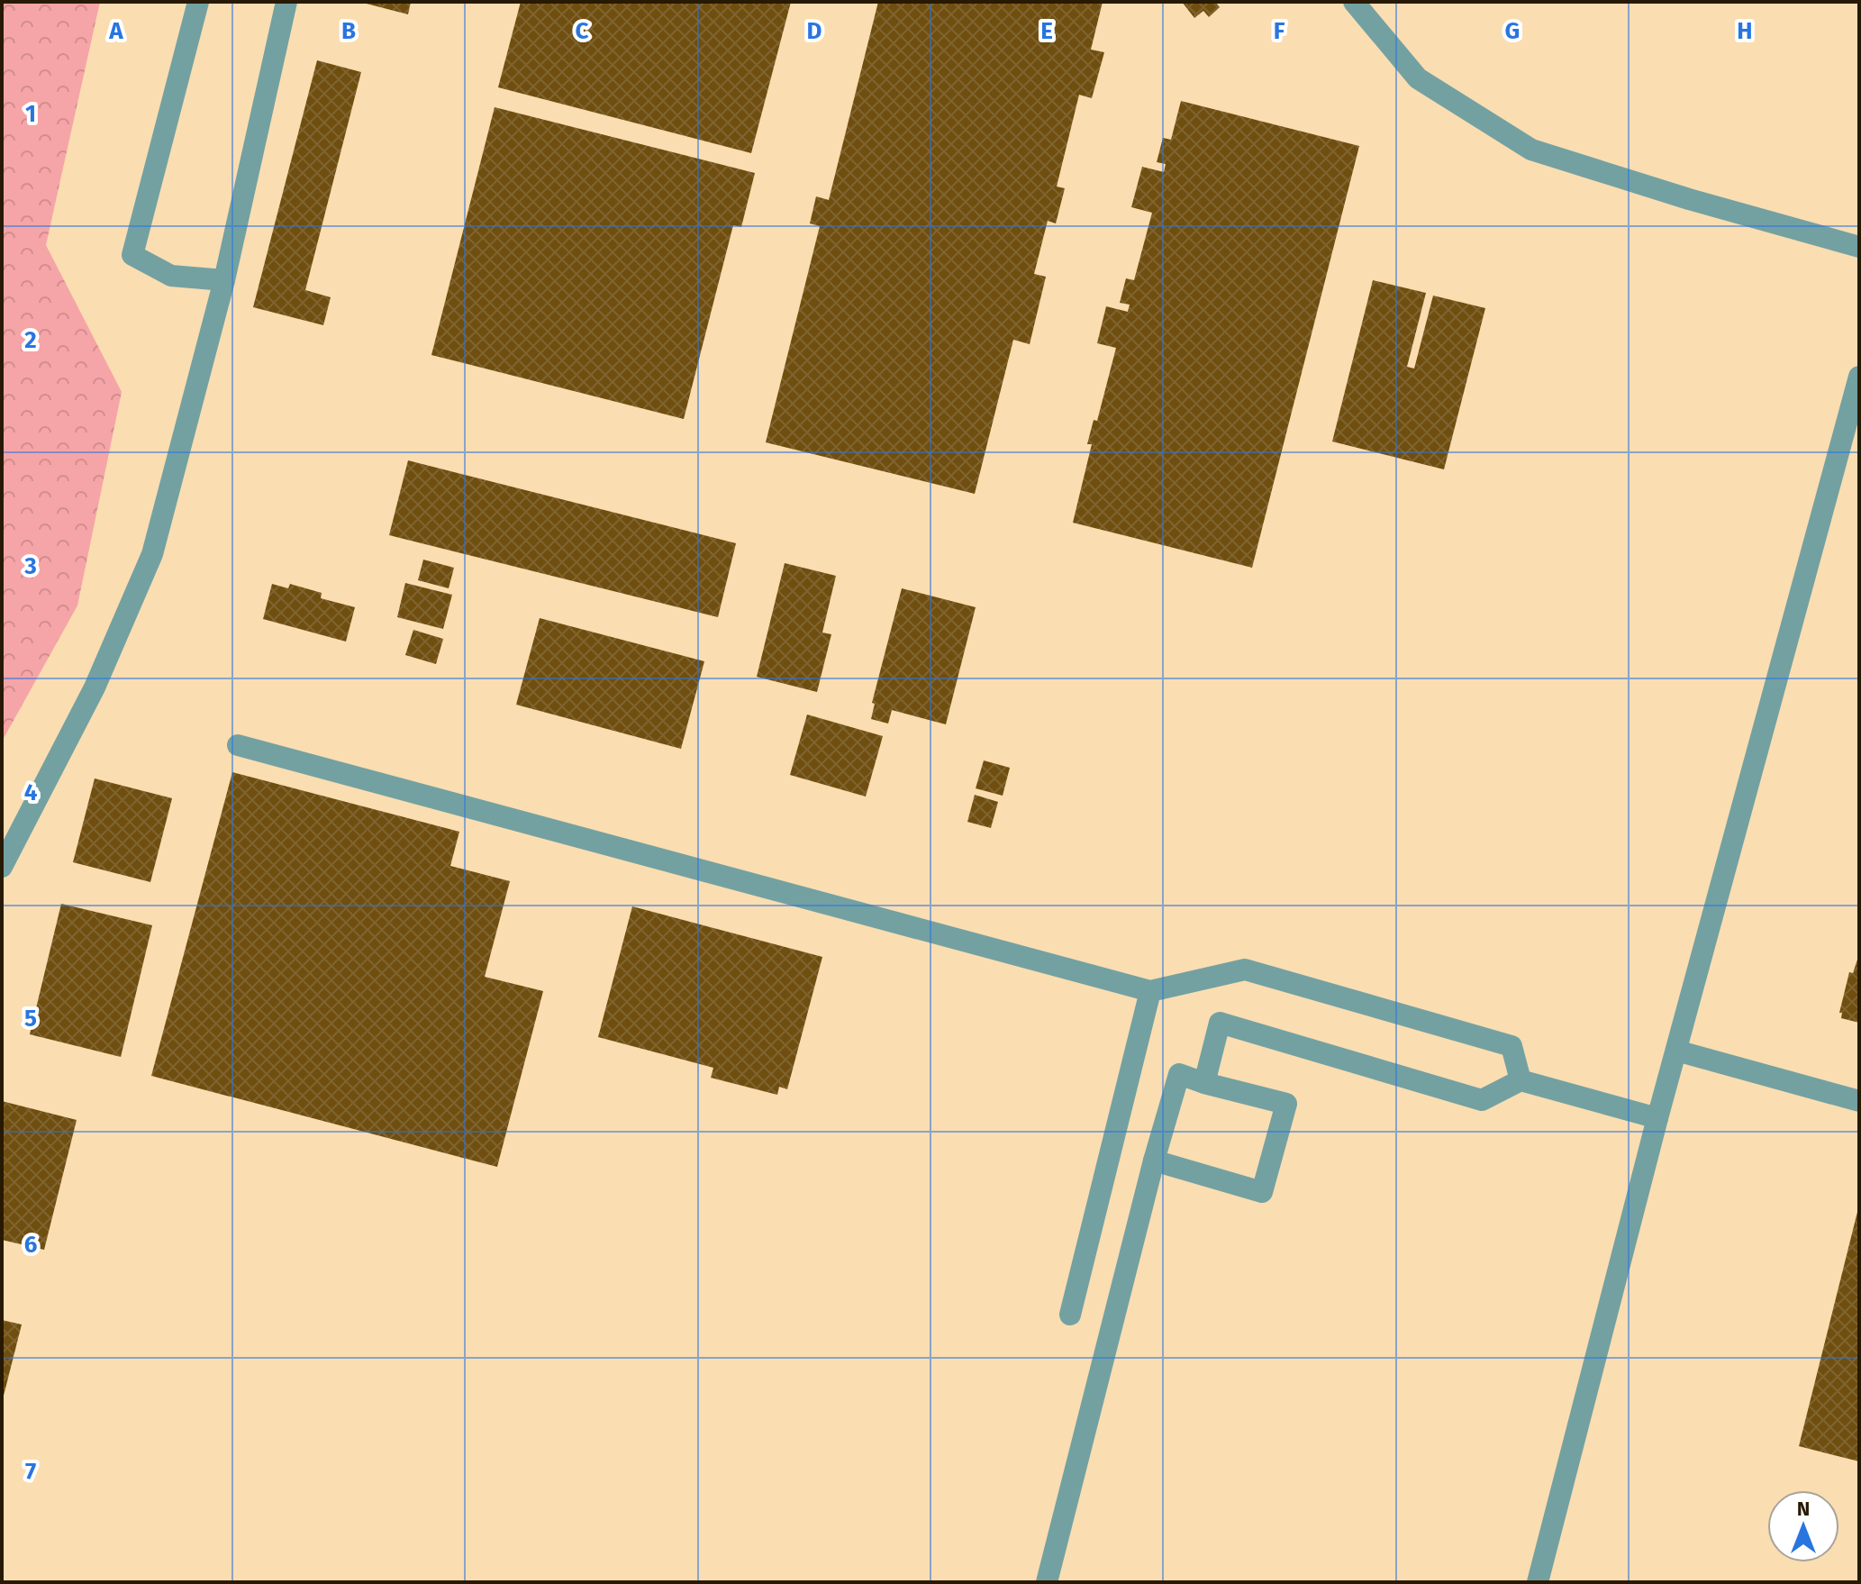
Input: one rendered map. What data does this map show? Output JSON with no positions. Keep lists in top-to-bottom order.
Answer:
{
  "north": "top",
  "grid": {
    "columns": [
      "A",
      "B",
      "C",
      "D",
      "E",
      "F",
      "G",
      "H"
    ],
    "rows": [
      "1",
      "2",
      "3",
      "4",
      "5",
      "6",
      "7"
    ]
  }
}
